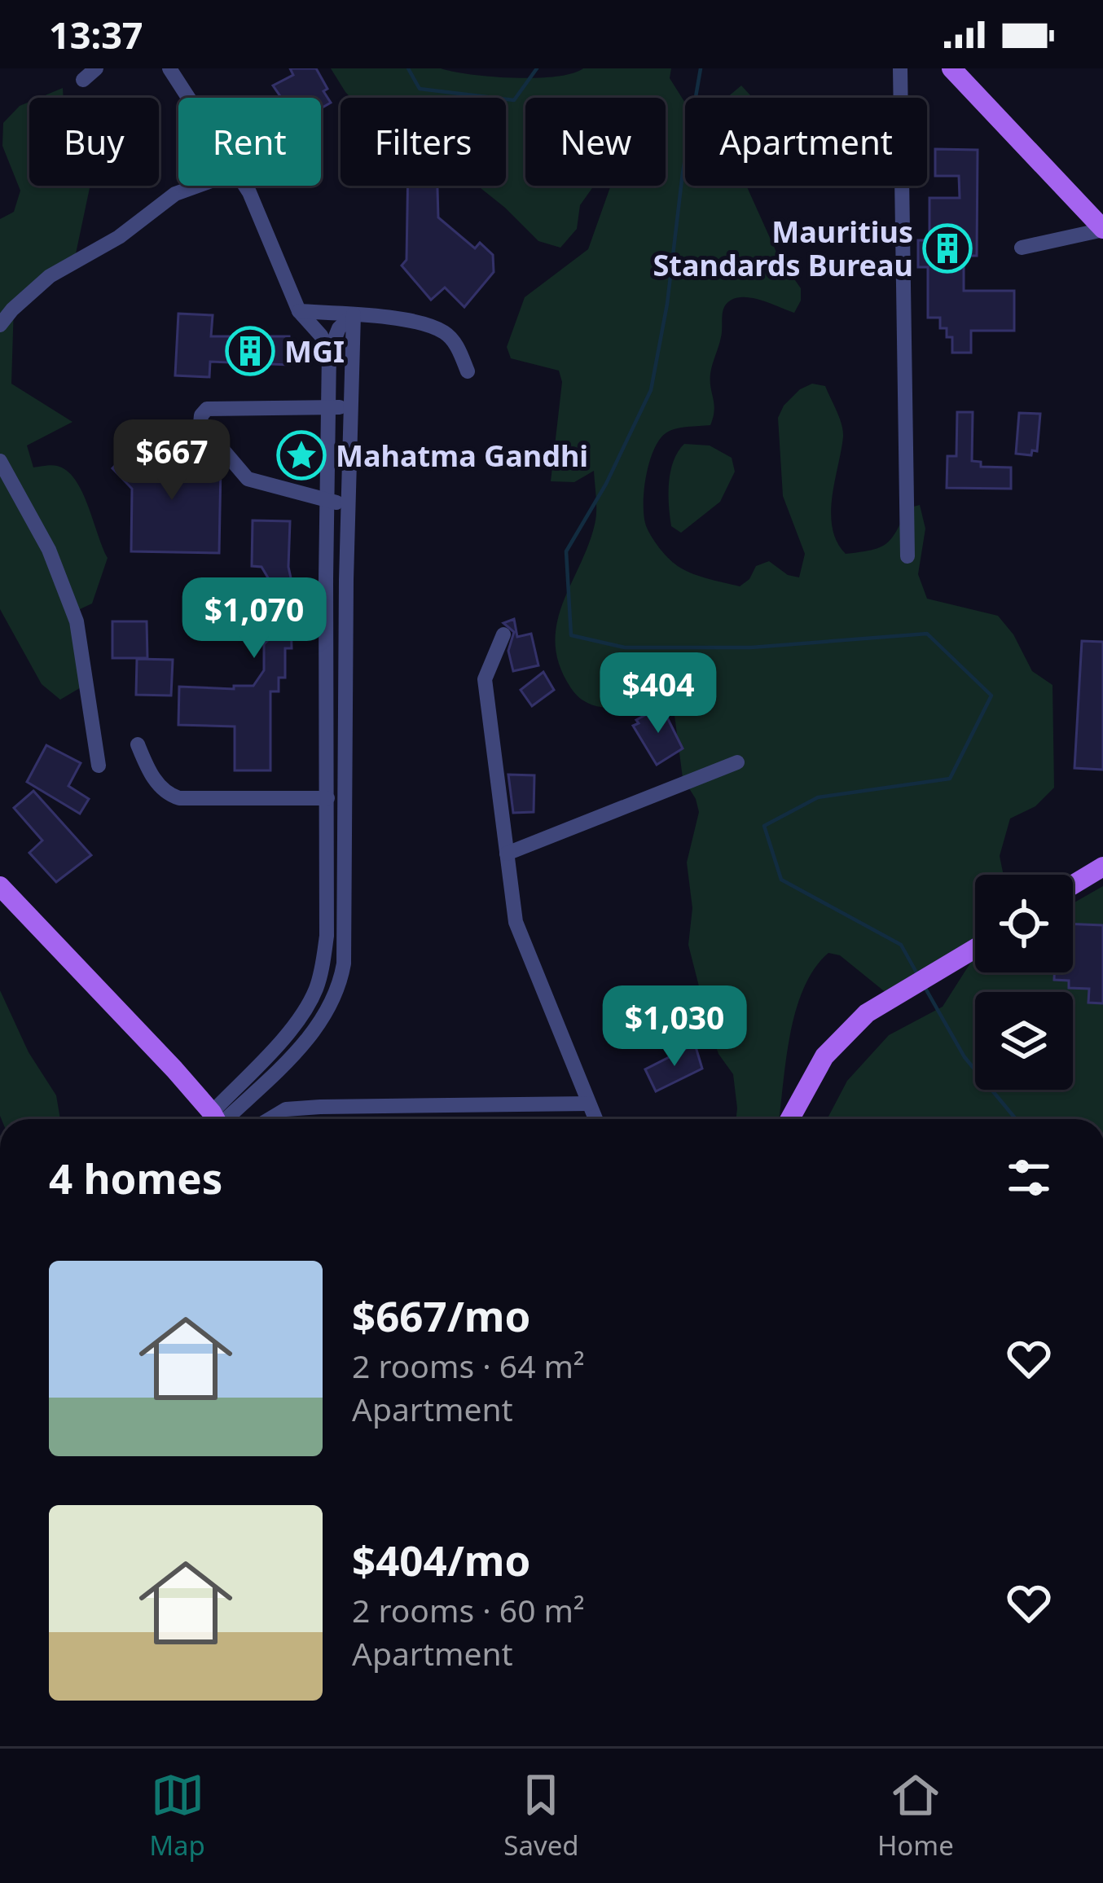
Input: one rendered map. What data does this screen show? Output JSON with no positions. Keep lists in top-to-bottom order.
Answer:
{
  "places": {
    "building": ["Mauritius Standards Bureau", "MGI"],
    "place": ["Mahatma Gandhi"]
  },
  "page": {
    "status": "13:37",
    "chip": [
      "Buy",
      "Rent",
      "Filters",
      "New",
      "Apartment"
    ],
    "price": [
      "$667",
      "$1,070",
      "$404",
      "$1,030"
    ],
    "heading": "4 homes",
    "list": [
      {
        "name": "$667/mo",
        "note": "2 rooms · 64 m² · Apartment"
      },
      {
        "name": "$404/mo",
        "note": "2 rooms · 60 m² · Apartment"
      }
    ],
    "tabs": ["Map", "Saved", "Home"]
  }
}
